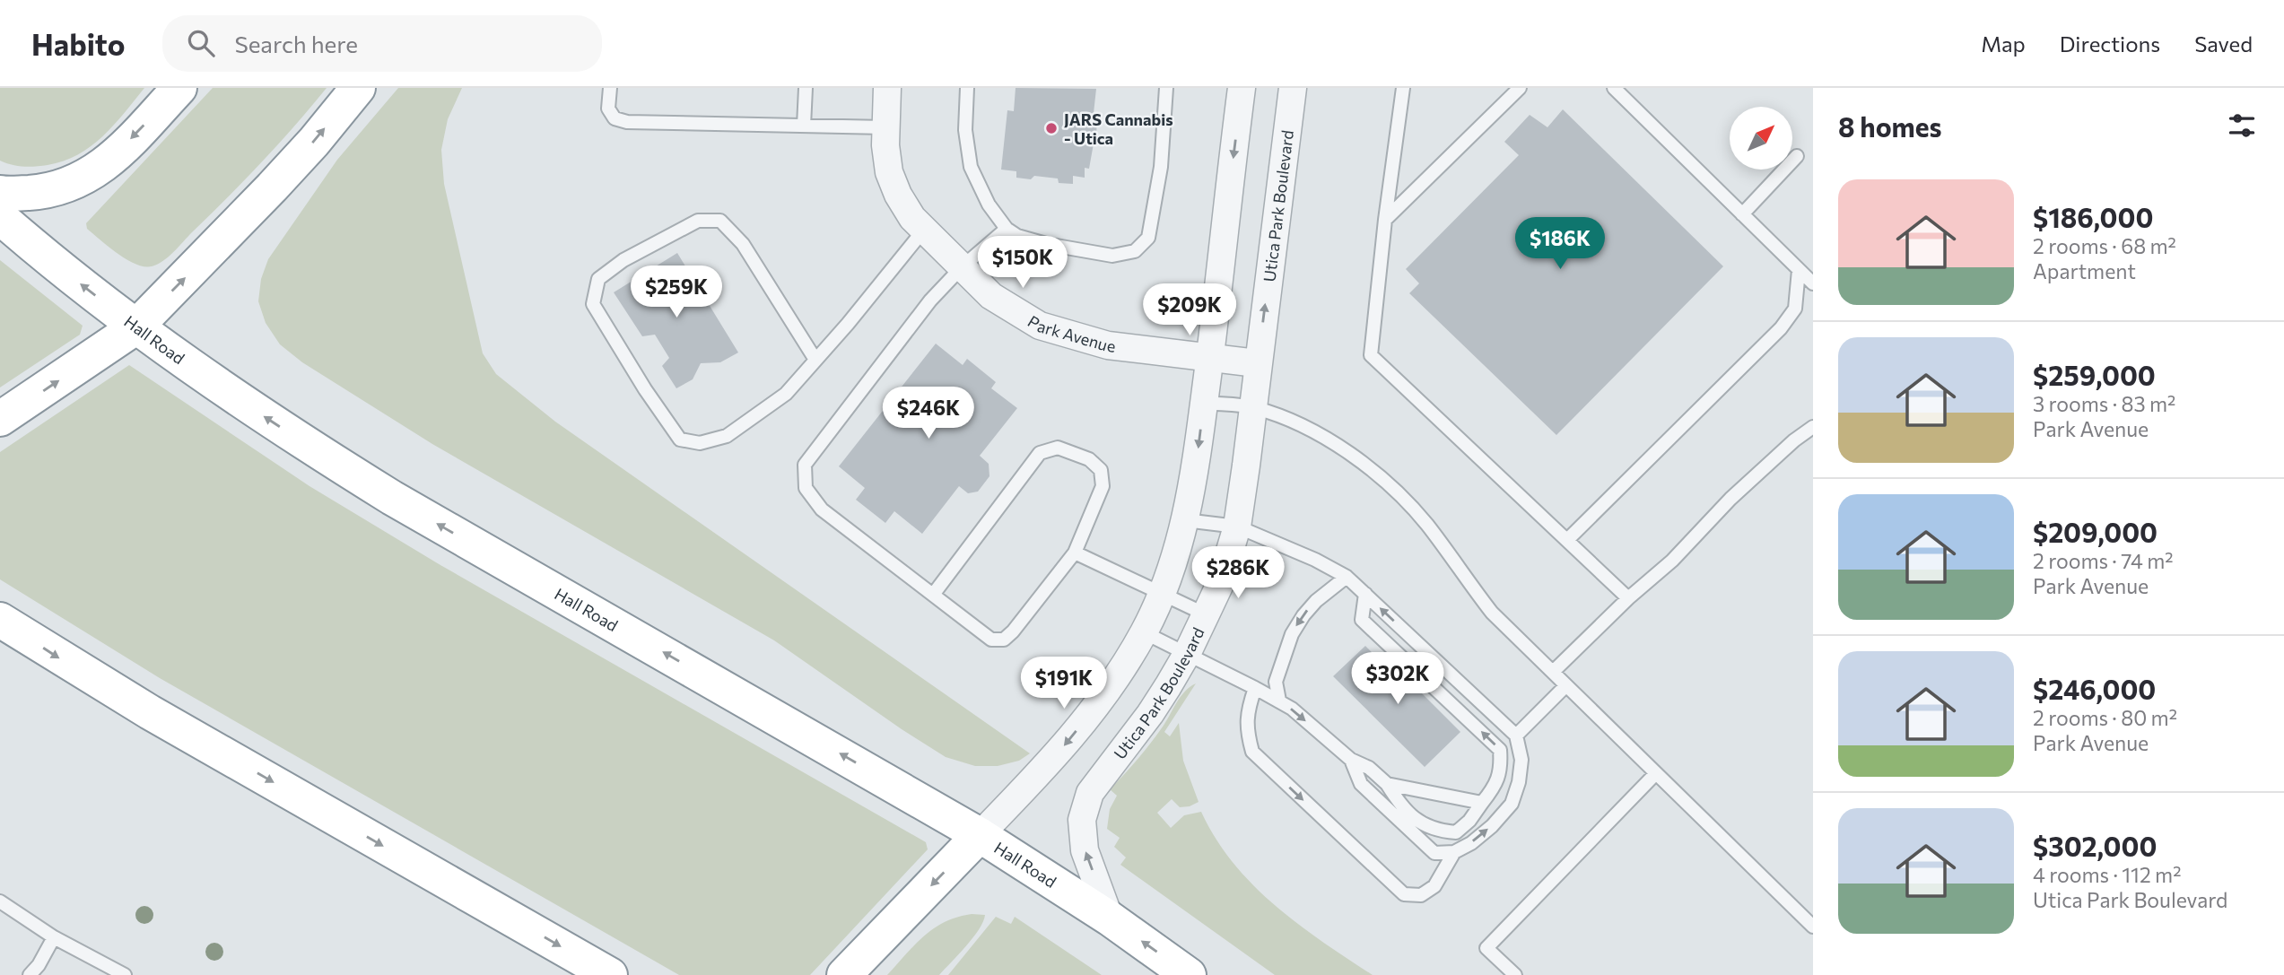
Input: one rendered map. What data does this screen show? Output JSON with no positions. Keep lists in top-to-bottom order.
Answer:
{
  "streets": {
    "highway": ["Hall Road"],
    "street": ["Utica Park Boulevard", "Park Avenue"]
  },
  "crossings": [
    ["Utica Park Boulevard", "Park Avenue"],
    ["Utica Park Boulevard", "Hall Road"]
  ],
  "places": ["JARS Cannabis - Utica"],
  "north": "top right",
  "page": {
    "header": "Habito",
    "search": "Search here",
    "nav": ["Map", "Directions", "Saved"],
    "heading": "8 homes",
    "list": [
      {
        "name": "$186,000",
        "note": "2 rooms · 68 m² · Apartment"
      },
      {
        "name": "$259,000",
        "note": "3 rooms · 83 m² · Park Avenue"
      },
      {
        "name": "$209,000",
        "note": "2 rooms · 74 m² · Park Avenue"
      },
      {
        "name": "$246,000",
        "note": "2 rooms · 80 m² · Park Avenue"
      },
      {
        "name": "$302,000",
        "note": "4 rooms · 112 m² · Utica Park Boulevard"
      }
    ],
    "price": [
      "$186K",
      "$150K",
      "$259K",
      "$209K",
      "$246K",
      "$286K",
      "$302K",
      "$191K"
    ]
  }
}
